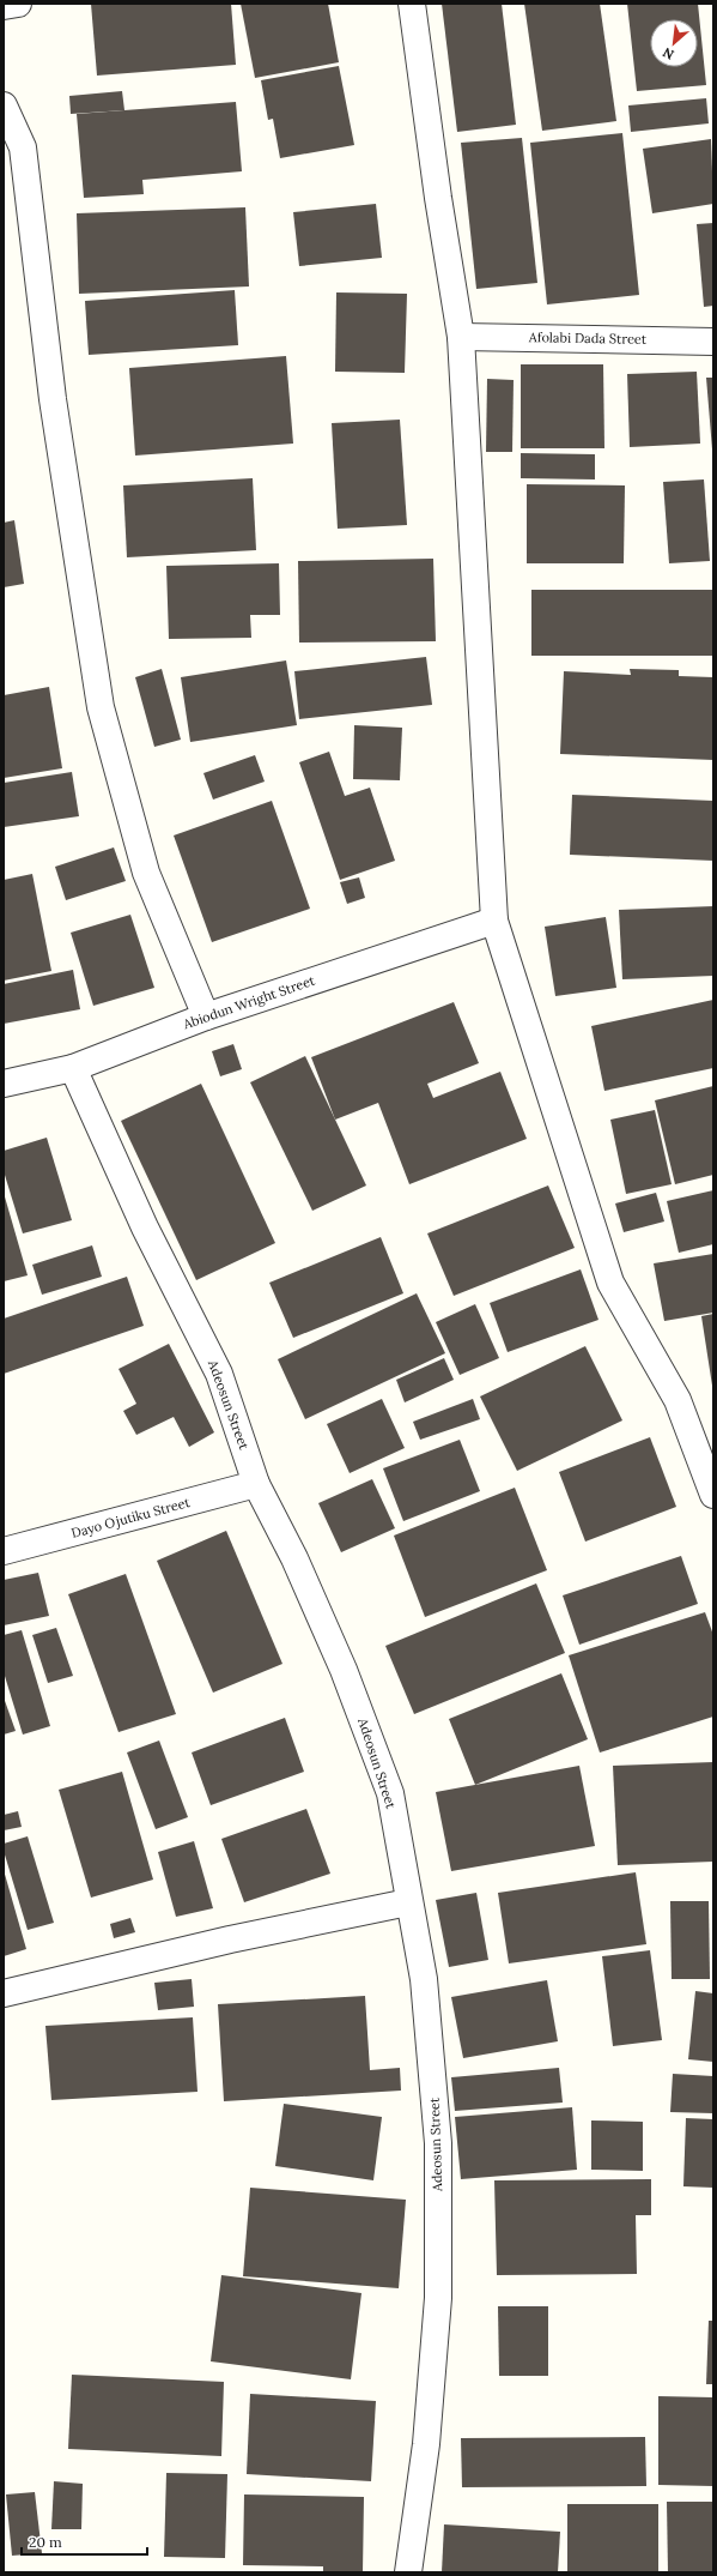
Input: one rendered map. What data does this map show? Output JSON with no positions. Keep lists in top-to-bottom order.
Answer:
{
  "streets": {
    "street": [
      "Afolabi Dada Street",
      "Abiodun Wright Street",
      "Adeosun Street",
      "Dayo Ojutiku Street"
    ]
  },
  "crossings": [
    ["Abiodun Wright Street", "Adeosun Street"],
    ["Adeosun Street", "Dayo Ojutiku Street"]
  ],
  "scale_bar": "20 m",
  "north": "bottom left"
}
